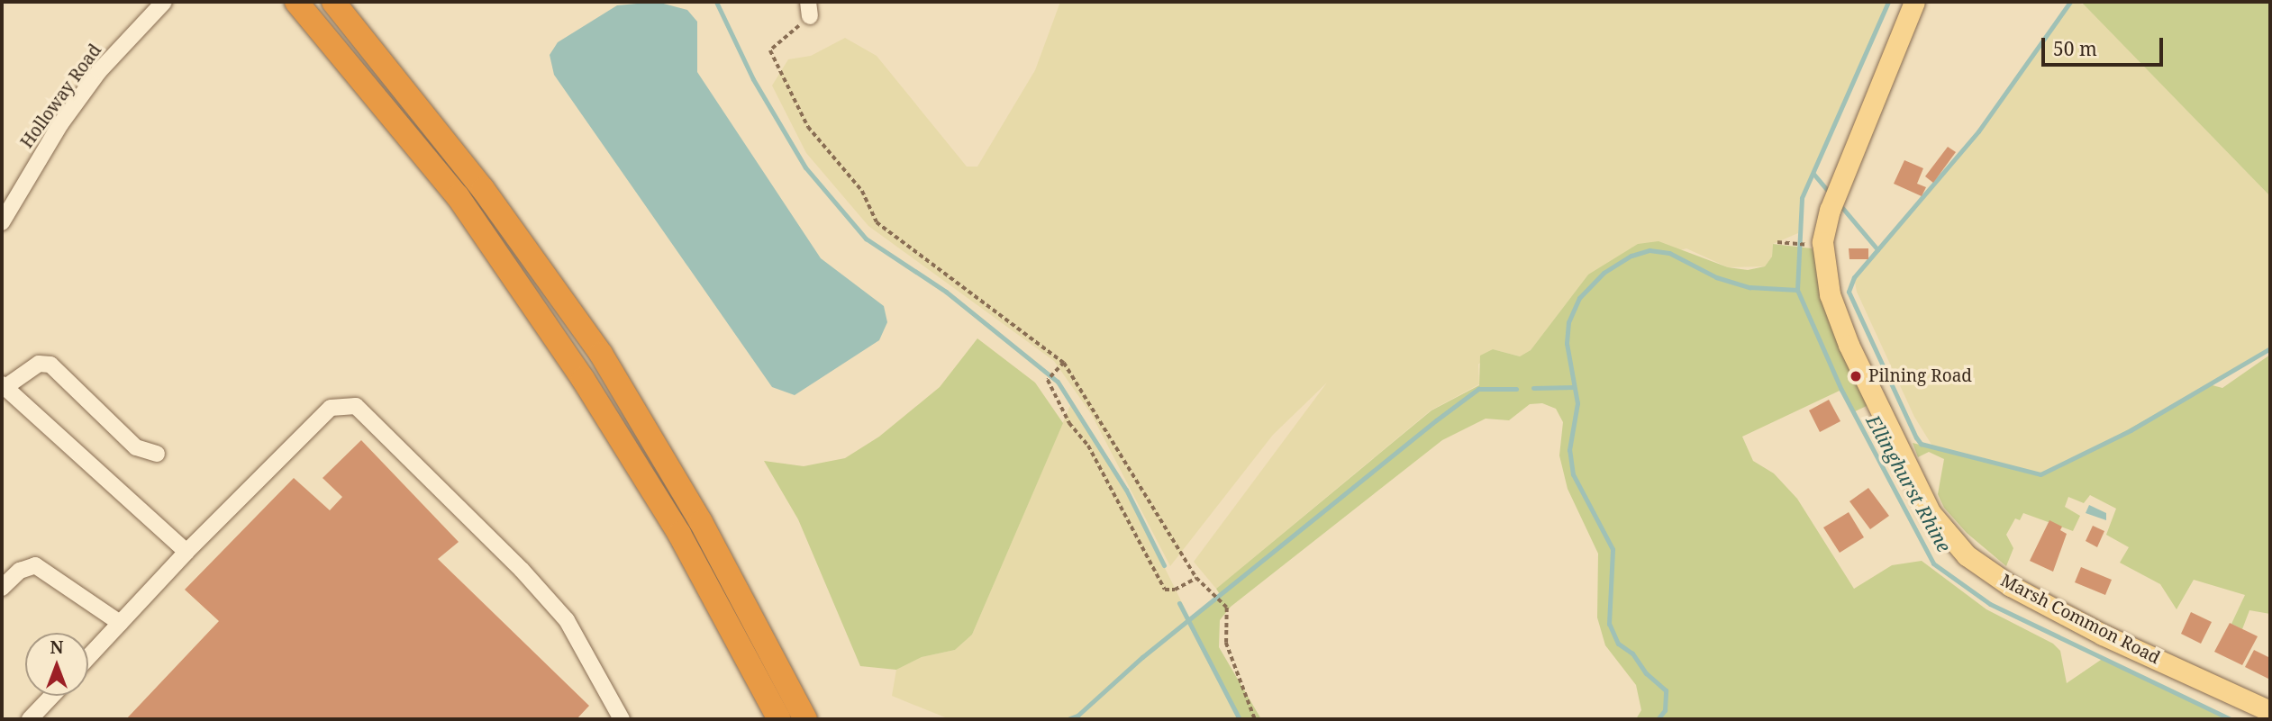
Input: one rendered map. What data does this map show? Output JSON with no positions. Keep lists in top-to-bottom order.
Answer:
{
  "streets": {
    "main road": ["Marsh Common Road"],
    "street": ["Holloway Road"]
  },
  "water": ["Ellinghurst Rhine"],
  "places": ["Pilning Road"],
  "scale_bar": "50 m",
  "north": "top"
}
